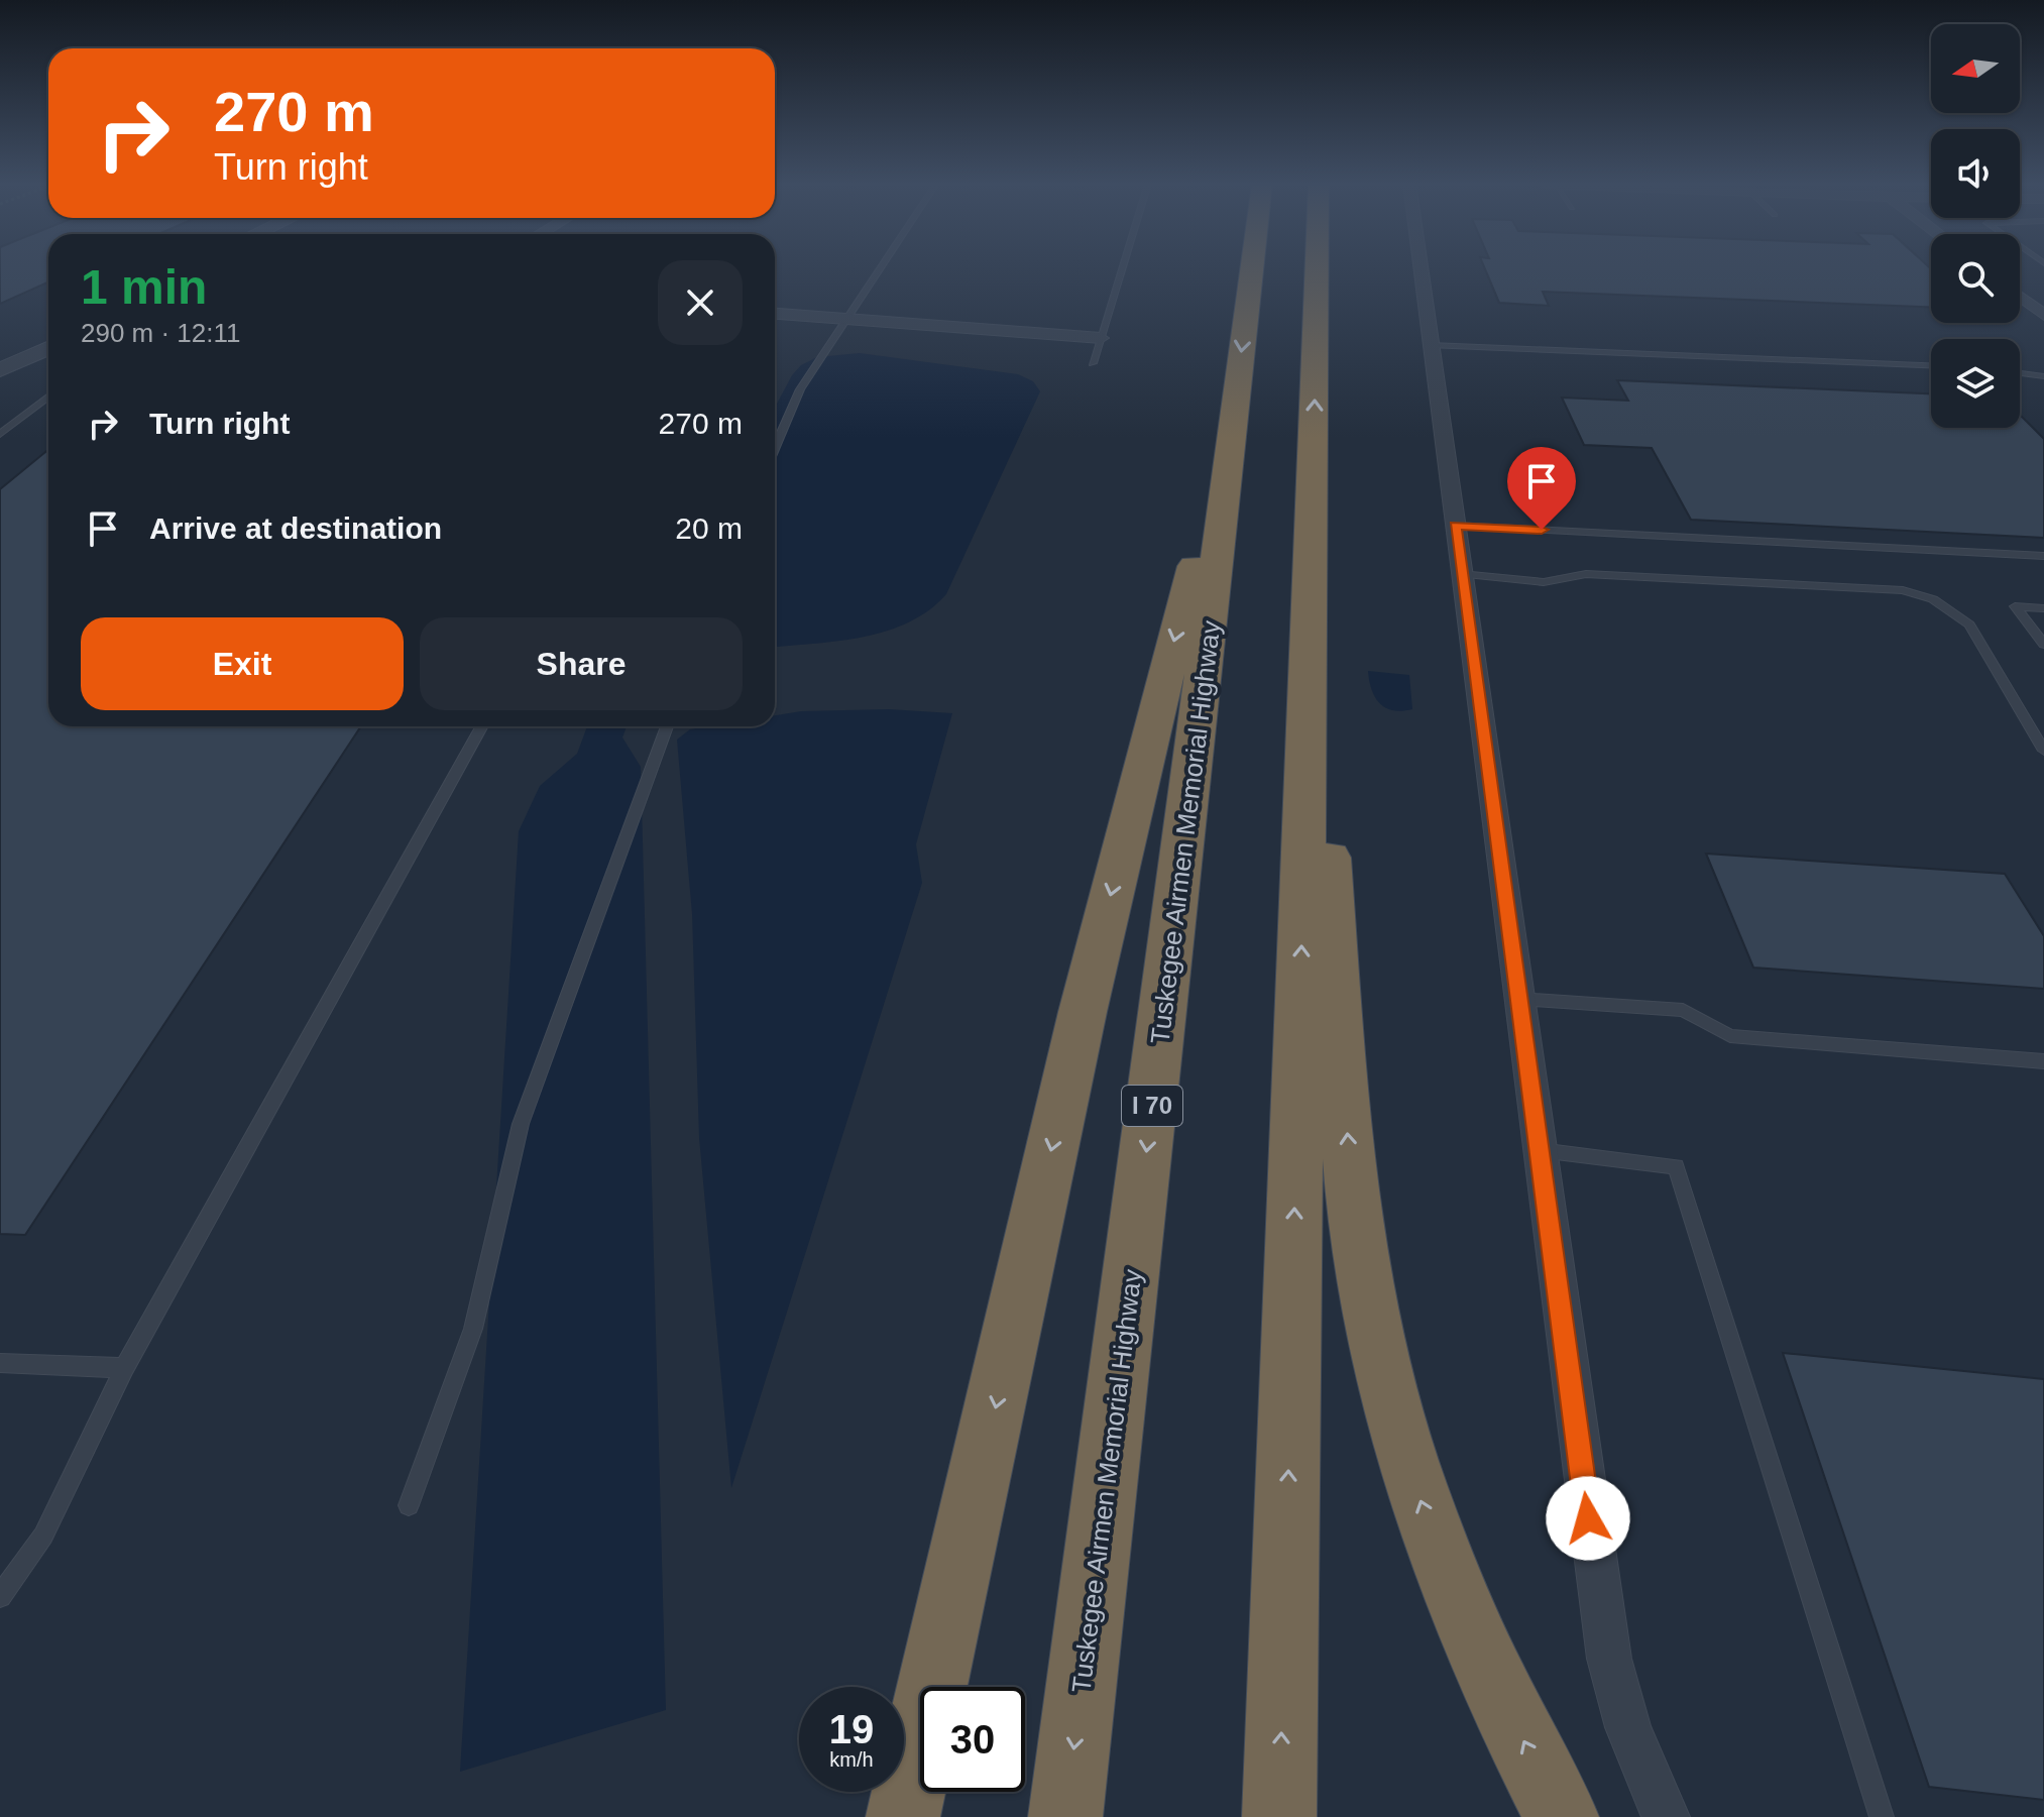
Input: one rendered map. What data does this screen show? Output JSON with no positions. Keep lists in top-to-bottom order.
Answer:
{
  "streets": {
    "highway": ["Tuskegee Airmen Memorial Highway", "I 70"]
  },
  "north": "left",
  "page": {
    "turn": ["270 m", "Turn right"],
    "heading": ["1 min", "290 m · 12:11"],
    "list": [
      {
        "name": "Turn right",
        "value": "270 m"
      },
      {
        "name": "Arrive at destination",
        "value": "20 m"
      }
    ],
    "buttons": ["Exit", "Share"],
    "speed": "19 km/h",
    "limit": "30"
  }
}
